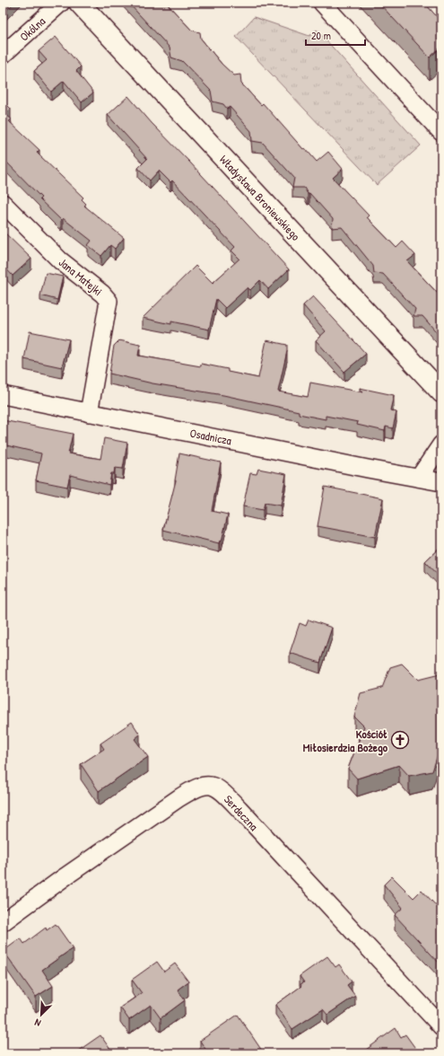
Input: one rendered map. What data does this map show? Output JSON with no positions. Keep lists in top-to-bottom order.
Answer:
{
  "streets": {
    "street": [
      "Okólna",
      "Władysława Broniewskiego",
      "Jana Matejki",
      "Osadnicza",
      "Serdeczna"
    ]
  },
  "crossings": [
    ["Jana Matejki", "Osadnicza"]
  ],
  "places": {
    "church": ["Kościół Miłosierdzia Bożego"]
  },
  "scale_bar": "20 m",
  "north": "bottom left"
}
